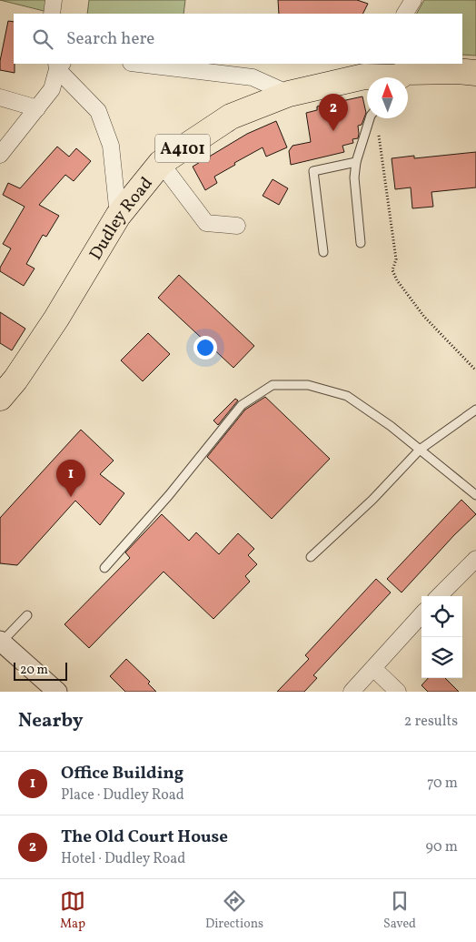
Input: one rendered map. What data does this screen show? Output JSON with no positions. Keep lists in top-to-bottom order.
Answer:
{
  "streets": {
    "main road": ["A4101", "Dudley Road"]
  },
  "scale_bar": "20 m",
  "north": "top",
  "page": {
    "search": "Search here",
    "pins": ["2", "1"],
    "scale": "20 m",
    "heading": ["Nearby", "2 results"],
    "list": [
      {
        "mark": "1",
        "name": "Office Building",
        "note": "Place · Dudley Road",
        "value": "70 m"
      },
      {
        "mark": "2",
        "name": "The Old Court House",
        "note": "Hotel · Dudley Road",
        "value": "90 m"
      }
    ],
    "nav": ["Map", "Directions", "Saved"]
  }
}
